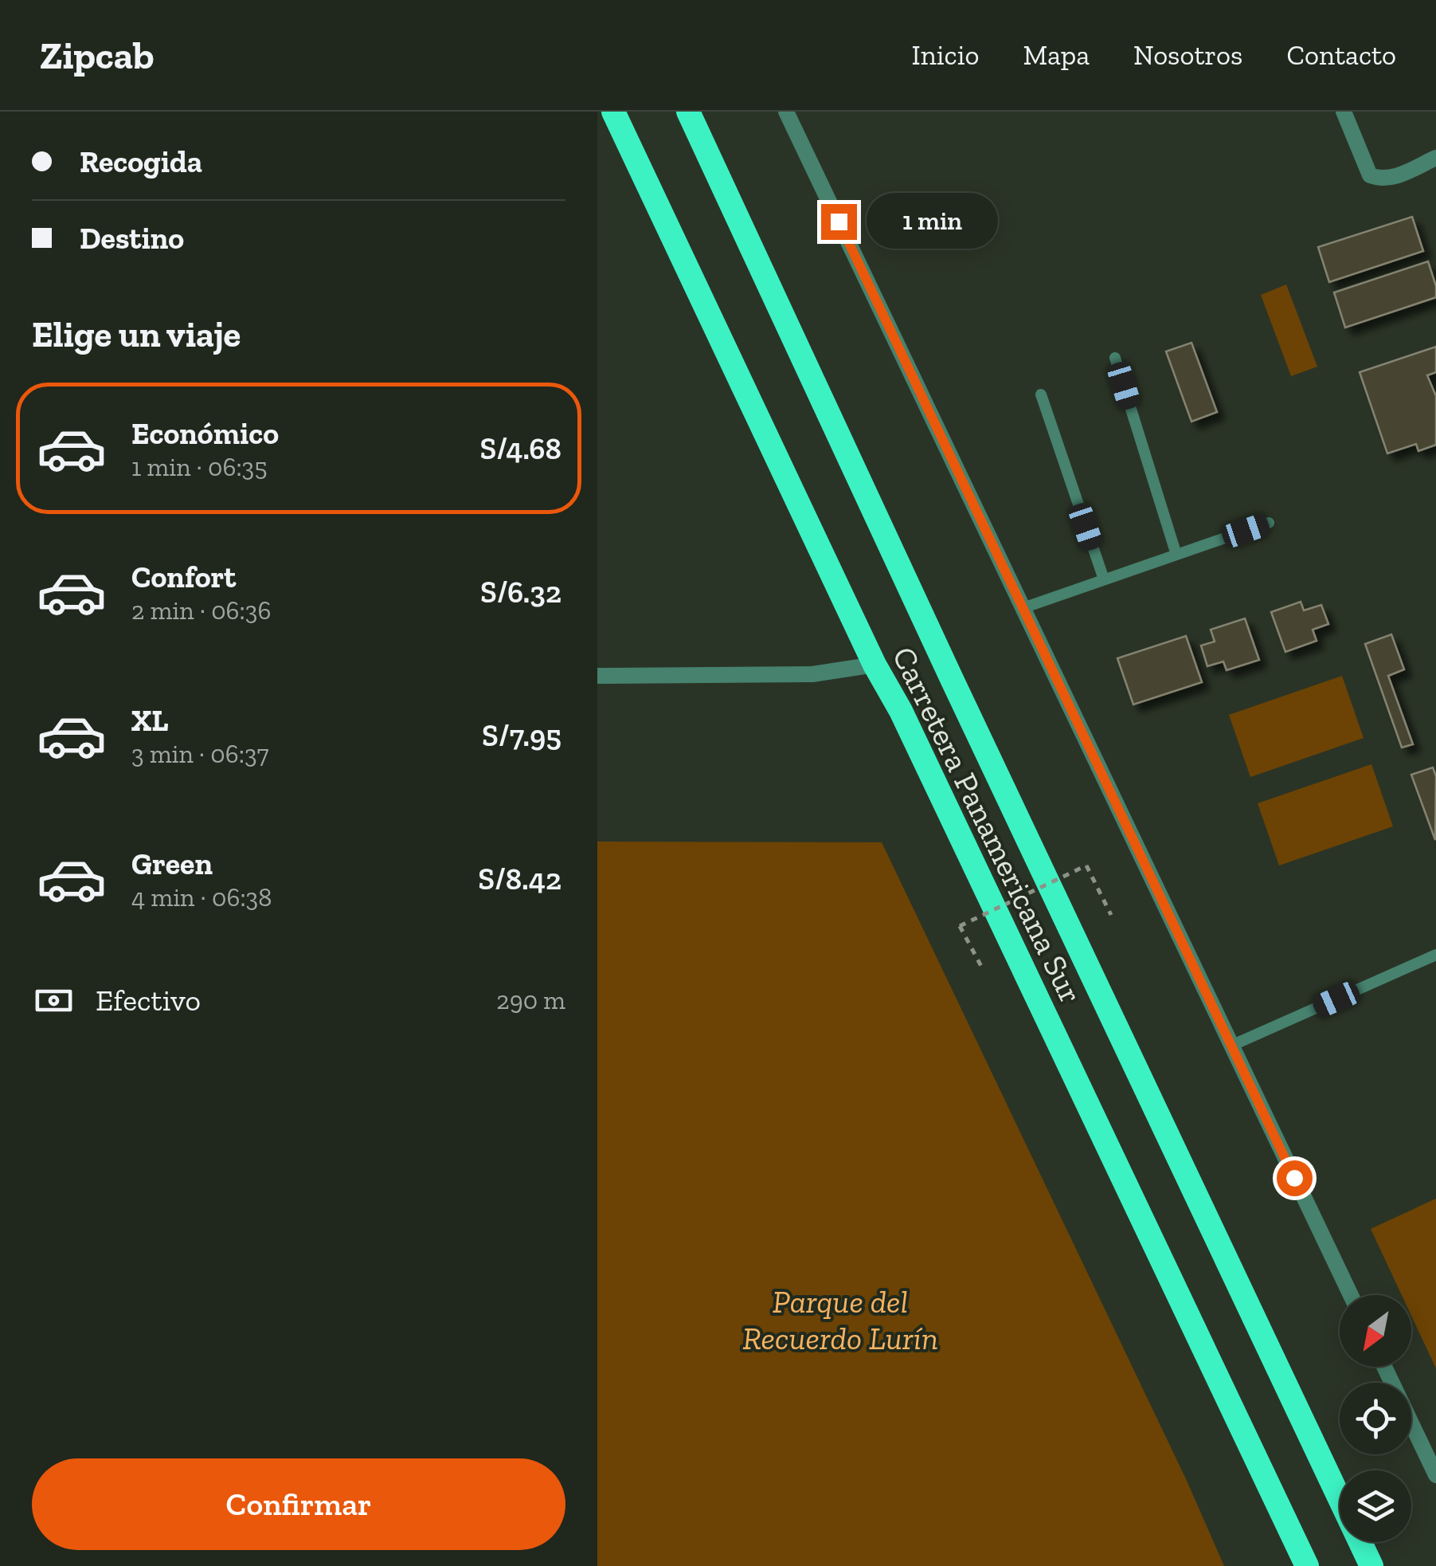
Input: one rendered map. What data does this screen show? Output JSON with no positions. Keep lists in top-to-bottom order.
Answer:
{
  "streets": {
    "highway": ["Carretera Panamericana Sur"]
  },
  "parks": ["Parque del Recuerdo Lurín"],
  "north": "bottom left",
  "page": {
    "header": "Zipcab",
    "nav": [
      "Inicio",
      "Mapa",
      "Nosotros",
      "Contacto"
    ],
    "banner": ["Recogida", "Destino"],
    "bubble": "1 min",
    "heading": "Elige un viaje",
    "list": [
      {
        "name": "Económico",
        "note": "1 min · 06:35",
        "value": "S/4.68"
      },
      {
        "name": "Confort",
        "note": "2 min · 06:36",
        "value": "S/6.32"
      },
      {
        "name": "XL",
        "note": "3 min · 06:37",
        "value": "S/7.95"
      },
      {
        "name": "Green",
        "note": "4 min · 06:38",
        "value": "S/8.42"
      }
    ],
    "pay": ["Efectivo", "290 m"],
    "buttons": "Confirmar"
  }
}
